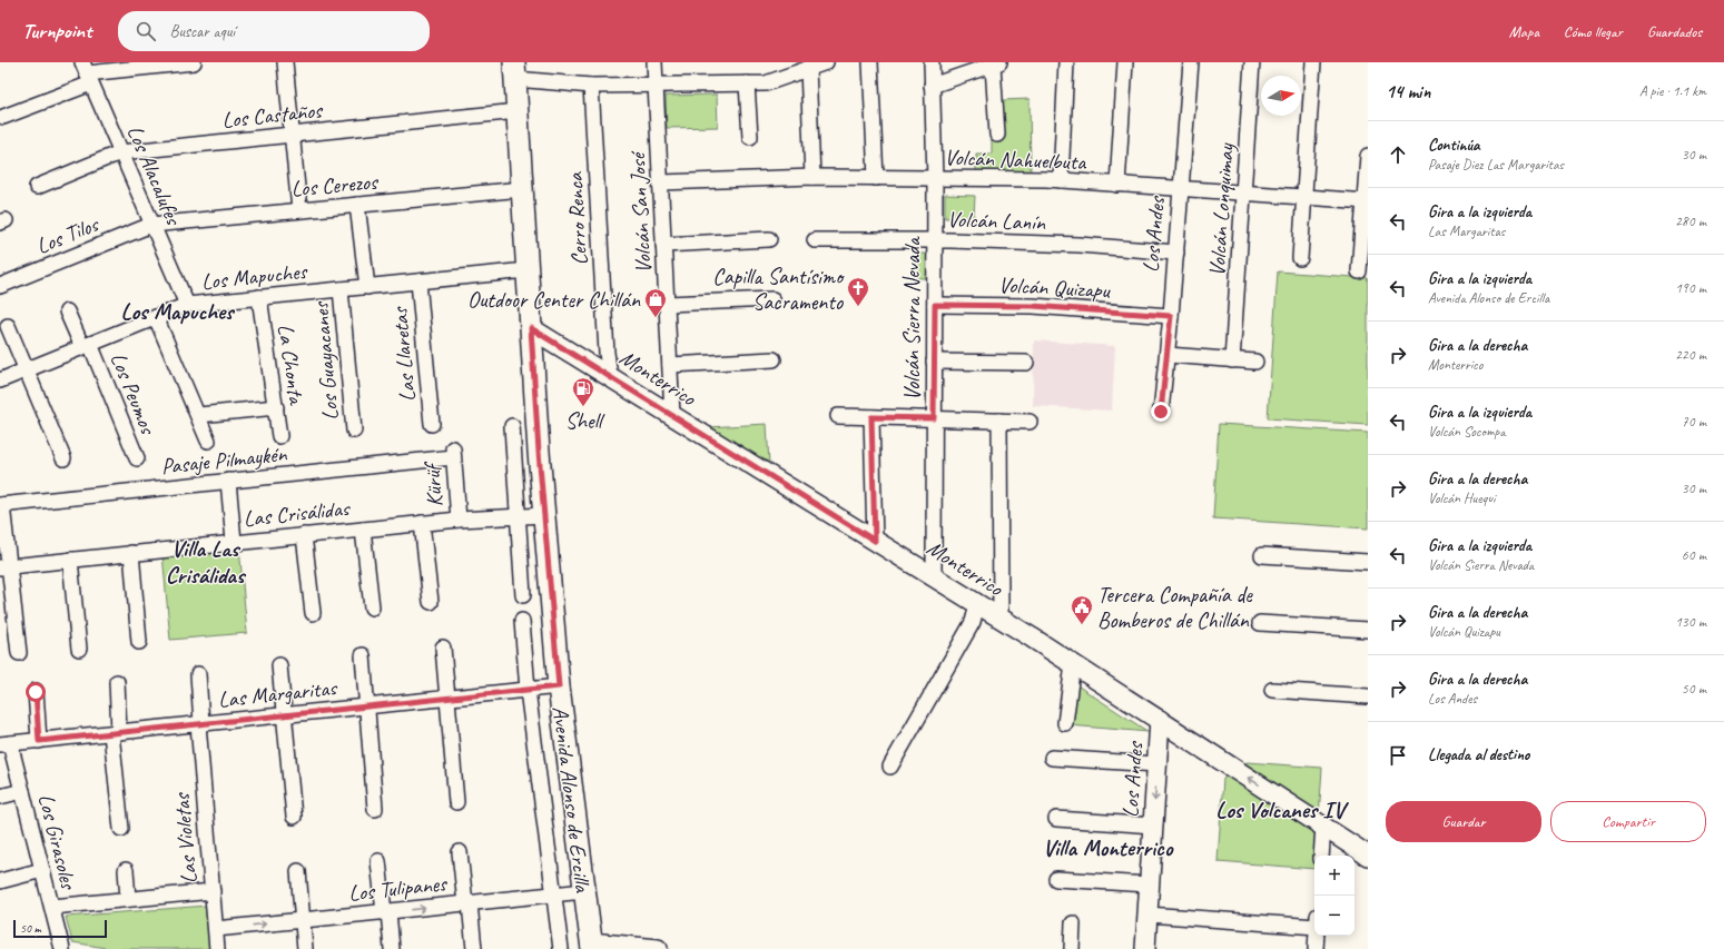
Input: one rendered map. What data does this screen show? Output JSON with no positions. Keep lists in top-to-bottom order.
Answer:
{
  "streets": {
    "main road": ["Avenida Alonso de Ercilla"],
    "street": [
      "Los Castaños",
      "Volcán Nahuelbuta",
      "Los Alacalufes",
      "Los Cerezos",
      "Volcán Lonquimay",
      "Volcán San José",
      "Cerro Renca",
      "Volcán Lanín",
      "Los Tilos",
      "Los Andes",
      "Los Mapuches",
      "Volcán Quizapu",
      "Volcán Sierra Nevada",
      "Las Llaretas",
      "Los Guayacanes",
      "La Chonta",
      "Monterrico",
      "Los Peumos",
      "Pasaje Pilmaykén",
      "Kürüf",
      "Las Crisálidas",
      "Las Margaritas",
      "Las Violetas",
      "Los Girasoles",
      "Los Tulipanes"
    ]
  },
  "crossings": [
    ["Los Castaños", "Los Alacalufes"],
    ["Los Castaños", "Avenida Alonso de Ercilla"],
    ["Volcán Nahuelbuta", "Volcán Lonquimay"],
    ["Volcán Nahuelbuta", "Volcán San José"],
    ["Volcán Nahuelbuta", "Los Andes"],
    ["Volcán Nahuelbuta", "Volcán Sierra Nevada"],
    ["Los Alacalufes", "Los Cerezos"],
    ["Los Alacalufes", "Los Tilos"],
    ["Los Alacalufes", "Los Mapuches"],
    ["Los Cerezos", "Los Tilos"],
    ["Los Cerezos", "Avenida Alonso de Ercilla"],
    ["Volcán San José", "Monterrico"],
    ["Cerro Renca", "Monterrico"],
    ["Volcán Lanín", "Los Andes"],
    ["Volcán Lanín", "Volcán Sierra Nevada"],
    ["Los Andes", "Volcán Quizapu"],
    ["Los Andes", "Monterrico"],
    ["Los Mapuches", "Las Llaretas"],
    ["Los Mapuches", "Los Guayacanes"],
    ["Los Mapuches", "La Chonta"],
    ["Los Mapuches", "Los Peumos"],
    ["Los Mapuches", "Avenida Alonso de Ercilla"],
    ["Volcán Quizapu", "Volcán Sierra Nevada"],
    ["Volcán Sierra Nevada", "Monterrico"],
    ["Monterrico", "Avenida Alonso de Ercilla"],
    ["Pasaje Pilmaykén", "Kürüf"],
    ["Kürüf", "Las Crisálidas"],
    ["Las Crisálidas", "Avenida Alonso de Ercilla"],
    ["Las Margaritas", "Avenida Alonso de Ercilla"],
    ["Las Margaritas", "Las Violetas"],
    ["Las Margaritas", "Los Girasoles"],
    ["Avenida Alonso de Ercilla", "Los Tulipanes"],
    ["Las Violetas", "Los Tulipanes"]
  ],
  "one_way": ["Los Tulipanes"],
  "districts": [
    "Los Mapuches",
    "Villa Las Crisálidas",
    "Los Volcanes IV",
    "Villa Monterrico"
  ],
  "places": {
    "church": ["Capilla Santísimo Sacramento"],
    "shop": ["Outdoor Center Chillán"],
    "fuel station": ["Shell"],
    "public building": ["Tercera Compañía de Bomberos de Chillán"]
  },
  "scale_bar": "50 m",
  "north": "right",
  "page": {
    "header": "Turnpoint",
    "search": "Buscar aquí",
    "nav": ["Mapa", "Cómo llegar", "Guardados"],
    "heading": ["14 min", "A pie · 1.1 km"],
    "list": [
      ["Continúa", "Pasaje Diez Las Margaritas", "30 m"],
      ["Gira a la izquierda", "Las Margaritas", "280 m"],
      ["Gira a la izquierda", "Avenida Alonso de Ercilla", "190 m"],
      ["Gira a la derecha", "Monterrico", "220 m"],
      ["Gira a la izquierda", "Volcán Socompa", "70 m"],
      ["Gira a la derecha", "Volcán Huequi", "30 m"],
      ["Gira a la izquierda", "Volcán Sierra Nevada", "60 m"],
      ["Gira a la derecha", "Volcán Quizapu", "130 m"],
      ["Gira a la derecha", "Los Andes", "50 m"],
      "Llegada al destino"
    ],
    "buttons": ["Guardar", "Compartir"],
    "map_buttons": ["+", "−"],
    "scale": "50 m"
  }
}
